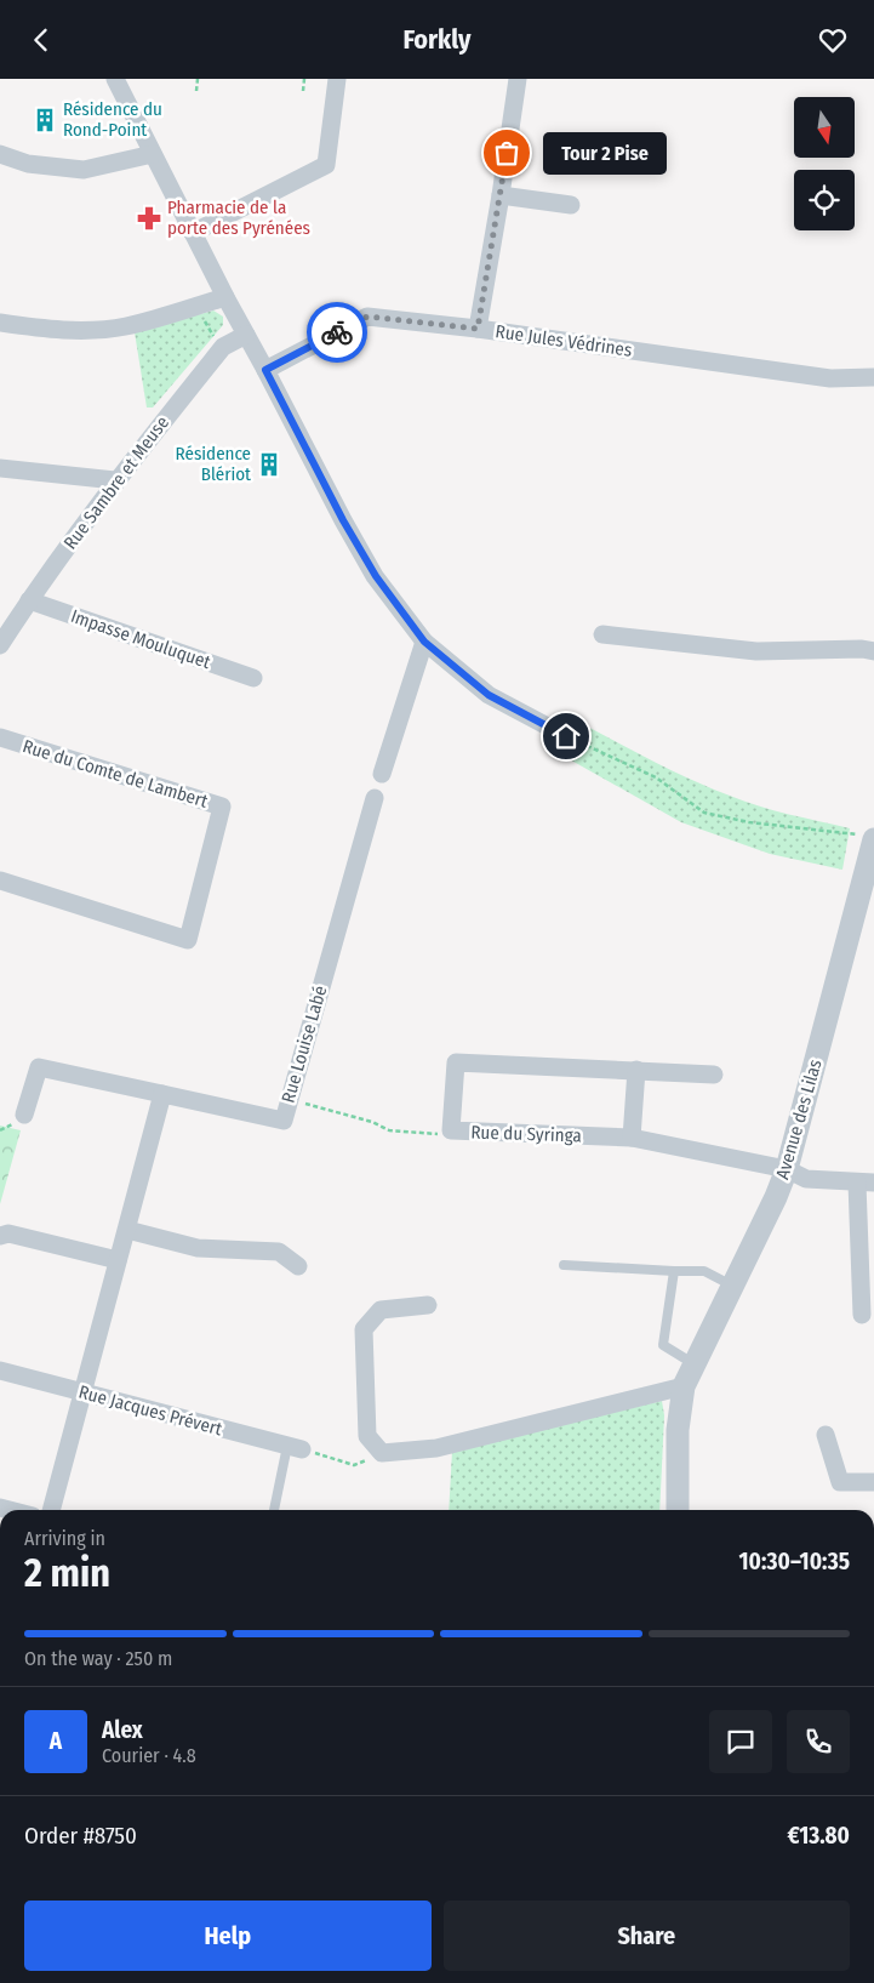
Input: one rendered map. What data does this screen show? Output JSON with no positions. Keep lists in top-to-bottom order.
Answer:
{
  "streets": {
    "street": [
      "Rue Jules Védrines",
      "Rue Sambre et Meuse",
      "Impasse Mouluquet",
      "Rue du Comte de Lambert",
      "Rue Louise Labé",
      "Avenue des Lilas",
      "Rue du Syringa",
      "Rue Jacques Prévert"
    ]
  },
  "crossings": [
    ["Rue Sambre et Meuse", "Impasse Mouluquet"],
    ["Avenue des Lilas", "Rue du Syringa"]
  ],
  "places": {
    "building": ["Résidence du Rond-Point", "Résidence Blériot"],
    "other": ["Tour 2 Pise"],
    "pharmacy": ["Pharmacie de la porte des Pyrénées"]
  },
  "north": "bottom",
  "page": {
    "header": "Forkly",
    "bubble": "Tour 2 Pise",
    "heading": ["2 min", "Arriving in", "10:30–10:35"],
    "panel": [
      "Alex",
      "Courier · 4.8",
      "Order #8750",
      "€13.80"
    ],
    "bar": "On the way · 250 m",
    "round": "A",
    "buttons": ["Help", "Share"]
  }
}
